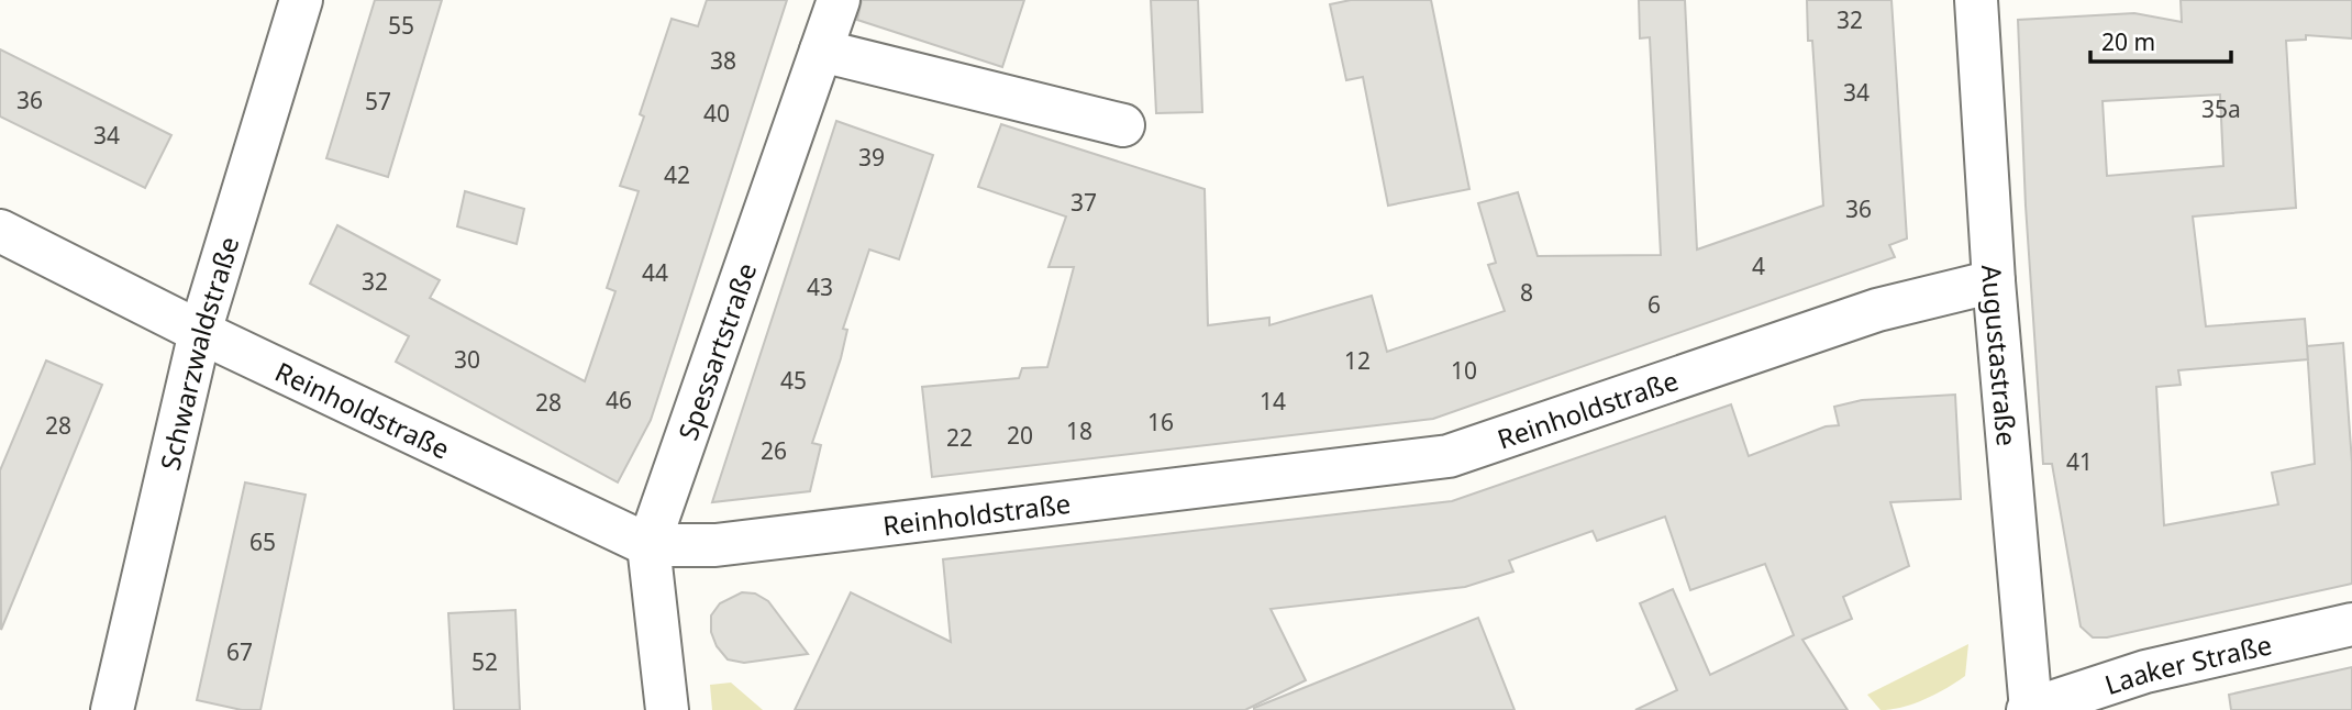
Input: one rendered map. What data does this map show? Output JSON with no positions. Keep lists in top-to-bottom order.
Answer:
{
  "streets": {
    "street": [
      "Spessartstraße",
      "Schwarzwaldstraße",
      "Augustastraße",
      "Reinholdstraße",
      "Laaker Straße"
    ]
  },
  "crossings": [
    ["Spessartstraße", "Reinholdstraße"],
    ["Schwarzwaldstraße", "Reinholdstraße"],
    ["Augustastraße", "Reinholdstraße"],
    ["Augustastraße", "Laaker Straße"]
  ],
  "house_numbers": [
    "32",
    "55",
    "38",
    "34",
    "36",
    "57",
    "35a",
    "40",
    "34",
    "39",
    "42",
    "37",
    "36",
    "4",
    "44",
    "32",
    "43",
    "8",
    "6",
    "30",
    "12",
    "10",
    "45",
    "46",
    "14",
    "28",
    "16",
    "28",
    "18",
    "20",
    "22",
    "26",
    "41",
    "65",
    "67",
    "52"
  ],
  "scale_bar": "20 m"
}
